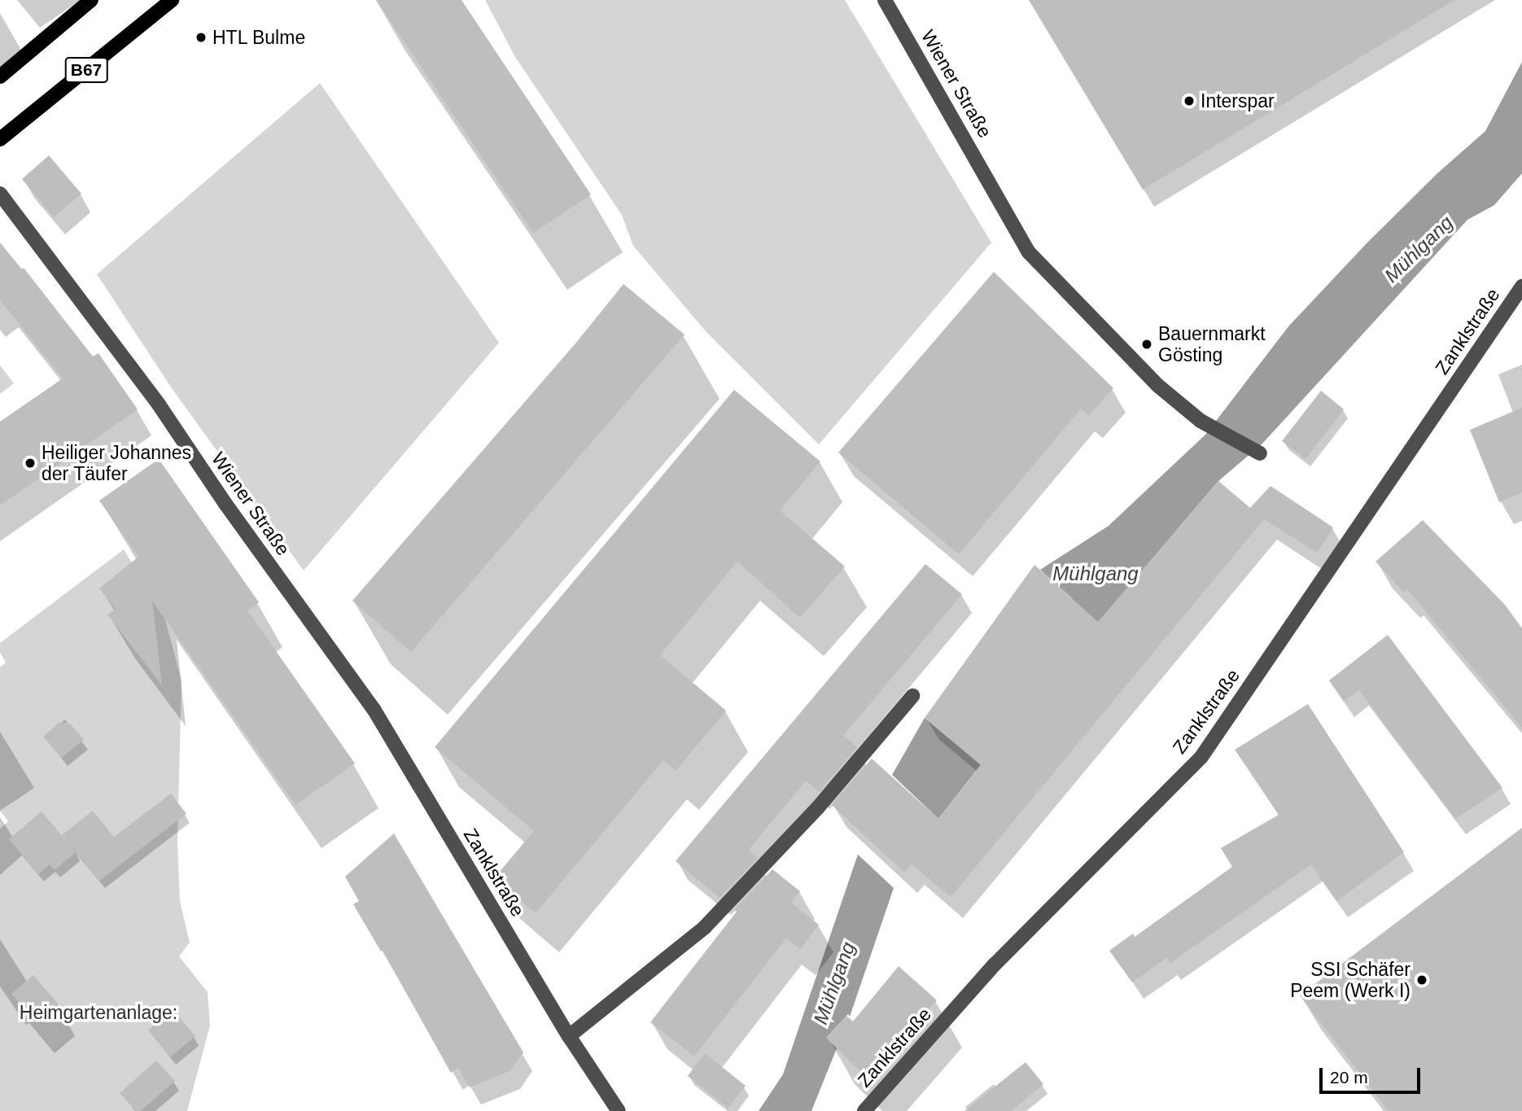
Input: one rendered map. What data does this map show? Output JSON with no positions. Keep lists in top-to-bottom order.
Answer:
{
  "streets": {
    "main road": ["B67"],
    "street": ["Wiener Straße", "Zanklstraße"]
  },
  "crossings": [
    ["Wiener Straße", "Zanklstraße"]
  ],
  "water": ["Mühlgang"],
  "parks": ["Heimgartenanlage:"],
  "places": [
    "HTL Bulme",
    "Interspar",
    "Bauernmarkt Gösting",
    "Heiliger Johannes der Täufer",
    "SSI Schäfer Peem (Werk I)"
  ],
  "scale_bar": "20 m"
}
